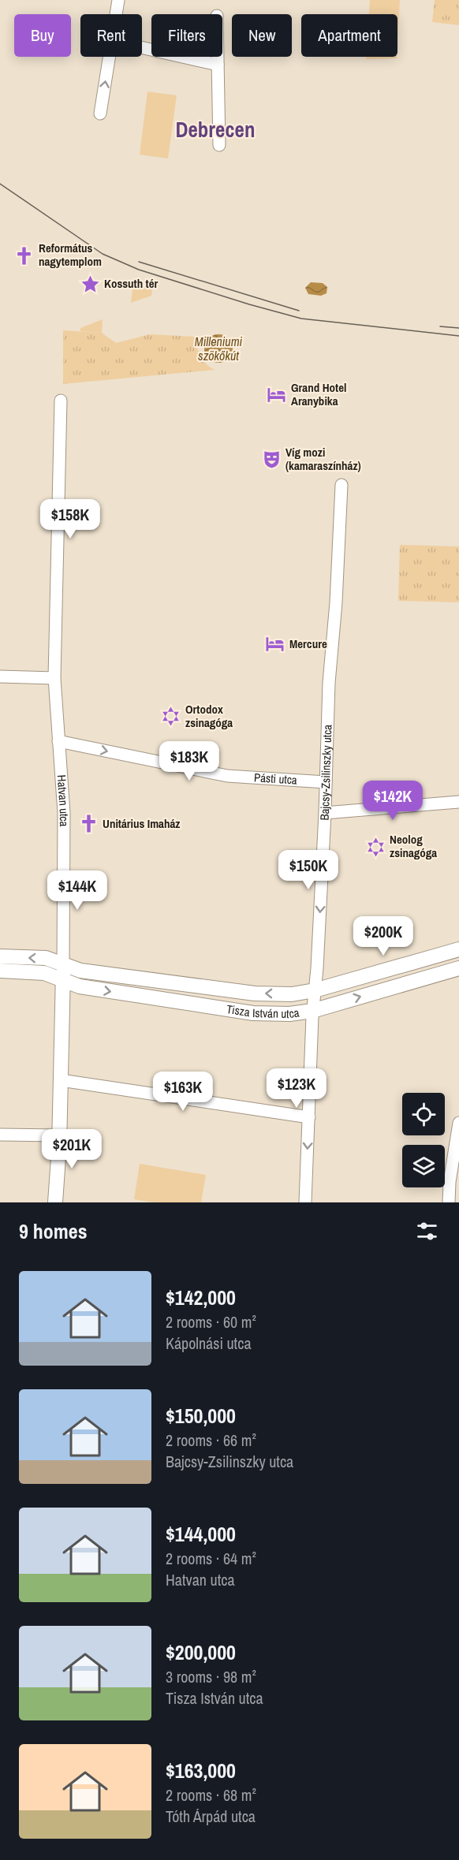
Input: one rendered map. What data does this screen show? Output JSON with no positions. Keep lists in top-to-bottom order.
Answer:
{
  "streets": {
    "street": [
      "Bajcsy-Zsilinszky utca",
      "Pásti utca",
      "Hatvan utca",
      "Tisza István utca"
    ]
  },
  "crossings": [
    ["Bajcsy-Zsilinszky utca", "Pásti utca"],
    ["Bajcsy-Zsilinszky utca", "Tisza István utca"],
    ["Pásti utca", "Hatvan utca"],
    ["Hatvan utca", "Tisza István utca"]
  ],
  "one_way": ["Bajcsy-Zsilinszky utca", "Pásti utca"],
  "districts": ["Debrecen"],
  "water": ["Milleniumi szökőkút"],
  "places": {
    "church": ["Református nagytemplom", "Unitárius Imaház"],
    "place": ["Kossuth tér"],
    "hotel": ["Grand Hotel Aranybika", "Mercure"],
    "theatre": ["Víg mozi (kamaraszínház)"],
    "synagogue": ["Ortodox zsinagóga", "Neolog zsinagóga"]
  },
  "page": {
    "chip": [
      "Buy",
      "Rent",
      "Filters",
      "New",
      "Apartment"
    ],
    "price": [
      "$158K",
      "$183K",
      "$142K",
      "$150K",
      "$144K",
      "$200K",
      "$123K",
      "$163K",
      "$201K"
    ],
    "heading": "9 homes",
    "list": [
      {
        "name": "$142,000",
        "note": "2 rooms · 60 m² · Kápolnási utca"
      },
      {
        "name": "$150,000",
        "note": "2 rooms · 66 m² · Bajcsy-Zsilinszky utca"
      },
      {
        "name": "$144,000",
        "note": "2 rooms · 64 m² · Hatvan utca"
      },
      {
        "name": "$200,000",
        "note": "3 rooms · 98 m² · Tisza István utca"
      },
      {
        "name": "$163,000",
        "note": "2 rooms · 68 m² · Tóth Árpád utca"
      }
    ]
  }
}
